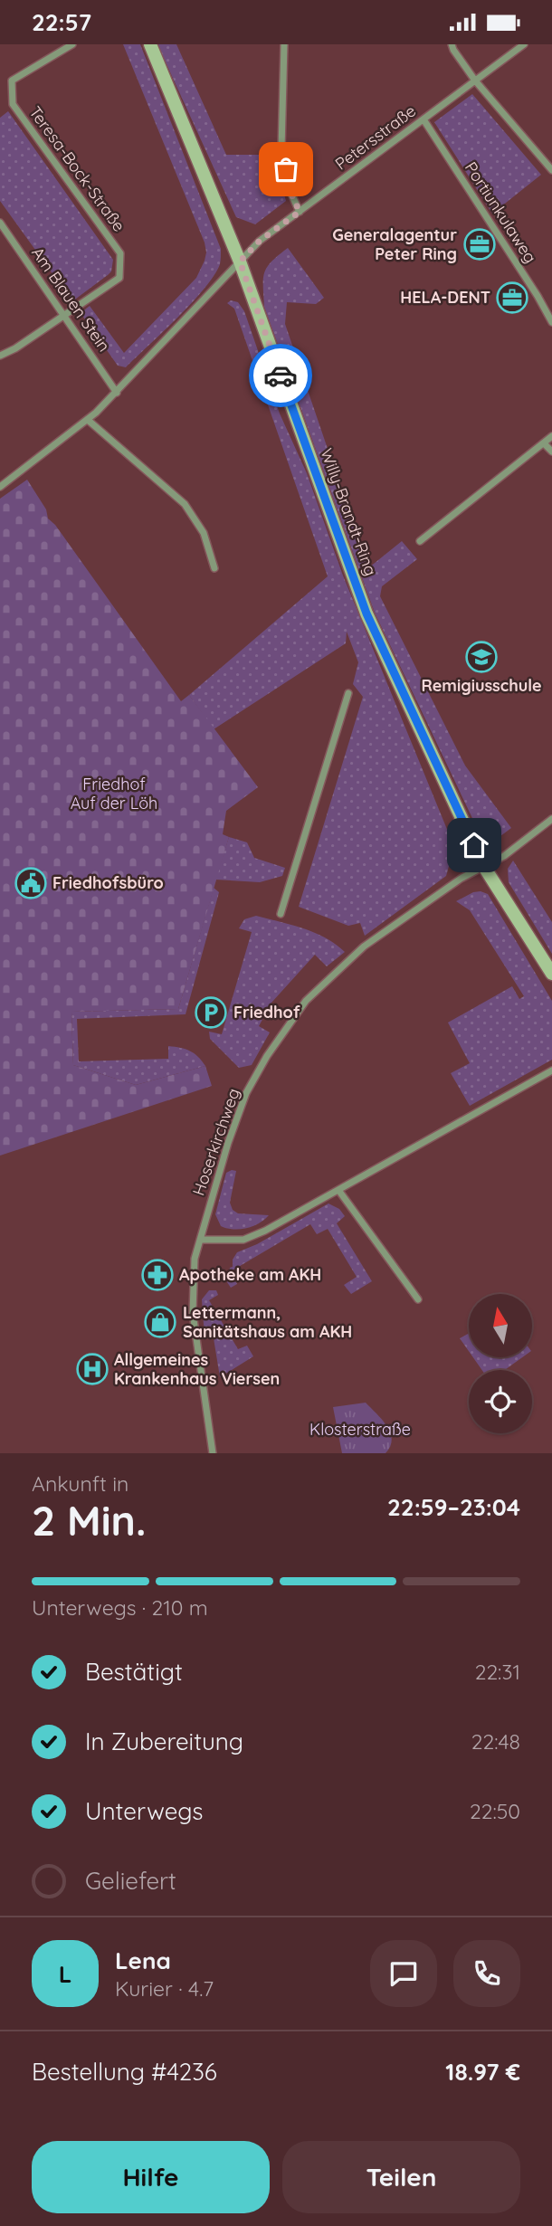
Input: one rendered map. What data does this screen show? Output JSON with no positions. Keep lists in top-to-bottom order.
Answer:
{
  "streets": {
    "main road": ["Willy-Brandt-Ring"],
    "street": [
      "Petersstraße",
      "Teresa-Bock-Straße",
      "Portiunkulaweg",
      "Am Blauen Stein",
      "Hoserkirchweg"
    ]
  },
  "crossings": [
    ["Petersstraße", "Portiunkulaweg"],
    ["Petersstraße", "Am Blauen Stein"],
    ["Petersstraße", "Willy-Brandt-Ring"],
    ["Teresa-Bock-Straße", "Am Blauen Stein"],
    ["Willy-Brandt-Ring", "Hoserkirchweg"]
  ],
  "parks": ["Friedhof Auf der Löh", "Klosterstraße"],
  "places": {
    "office": ["Generalagentur Peter Ring", "HELA-DENT"],
    "school or university": ["Remigiusschule"],
    "public building": ["Friedhofsbüro"],
    "parking": ["Friedhof"],
    "pharmacy": ["Apotheke am AKH"],
    "shop": ["Lettermann, Sanitätshaus am AKH"],
    "hospital": ["Allgemeines Krankenhaus Viersen"]
  },
  "north": "top",
  "page": {
    "status": "22:57",
    "heading": ["2 Min.", "Ankunft in", "22:59–23:04"],
    "panel": [
      "Lena",
      "Kurier · 4.7",
      "Bestellung #4236",
      "18.97 €"
    ],
    "bar": "Unterwegs · 210 m",
    "list": [
      ["Bestätigt", "22:31"],
      ["In Zubereitung", "22:48"],
      ["Unterwegs", "22:50"],
      "Geliefert"
    ],
    "round": "L",
    "buttons": ["Hilfe", "Teilen"]
  }
}
